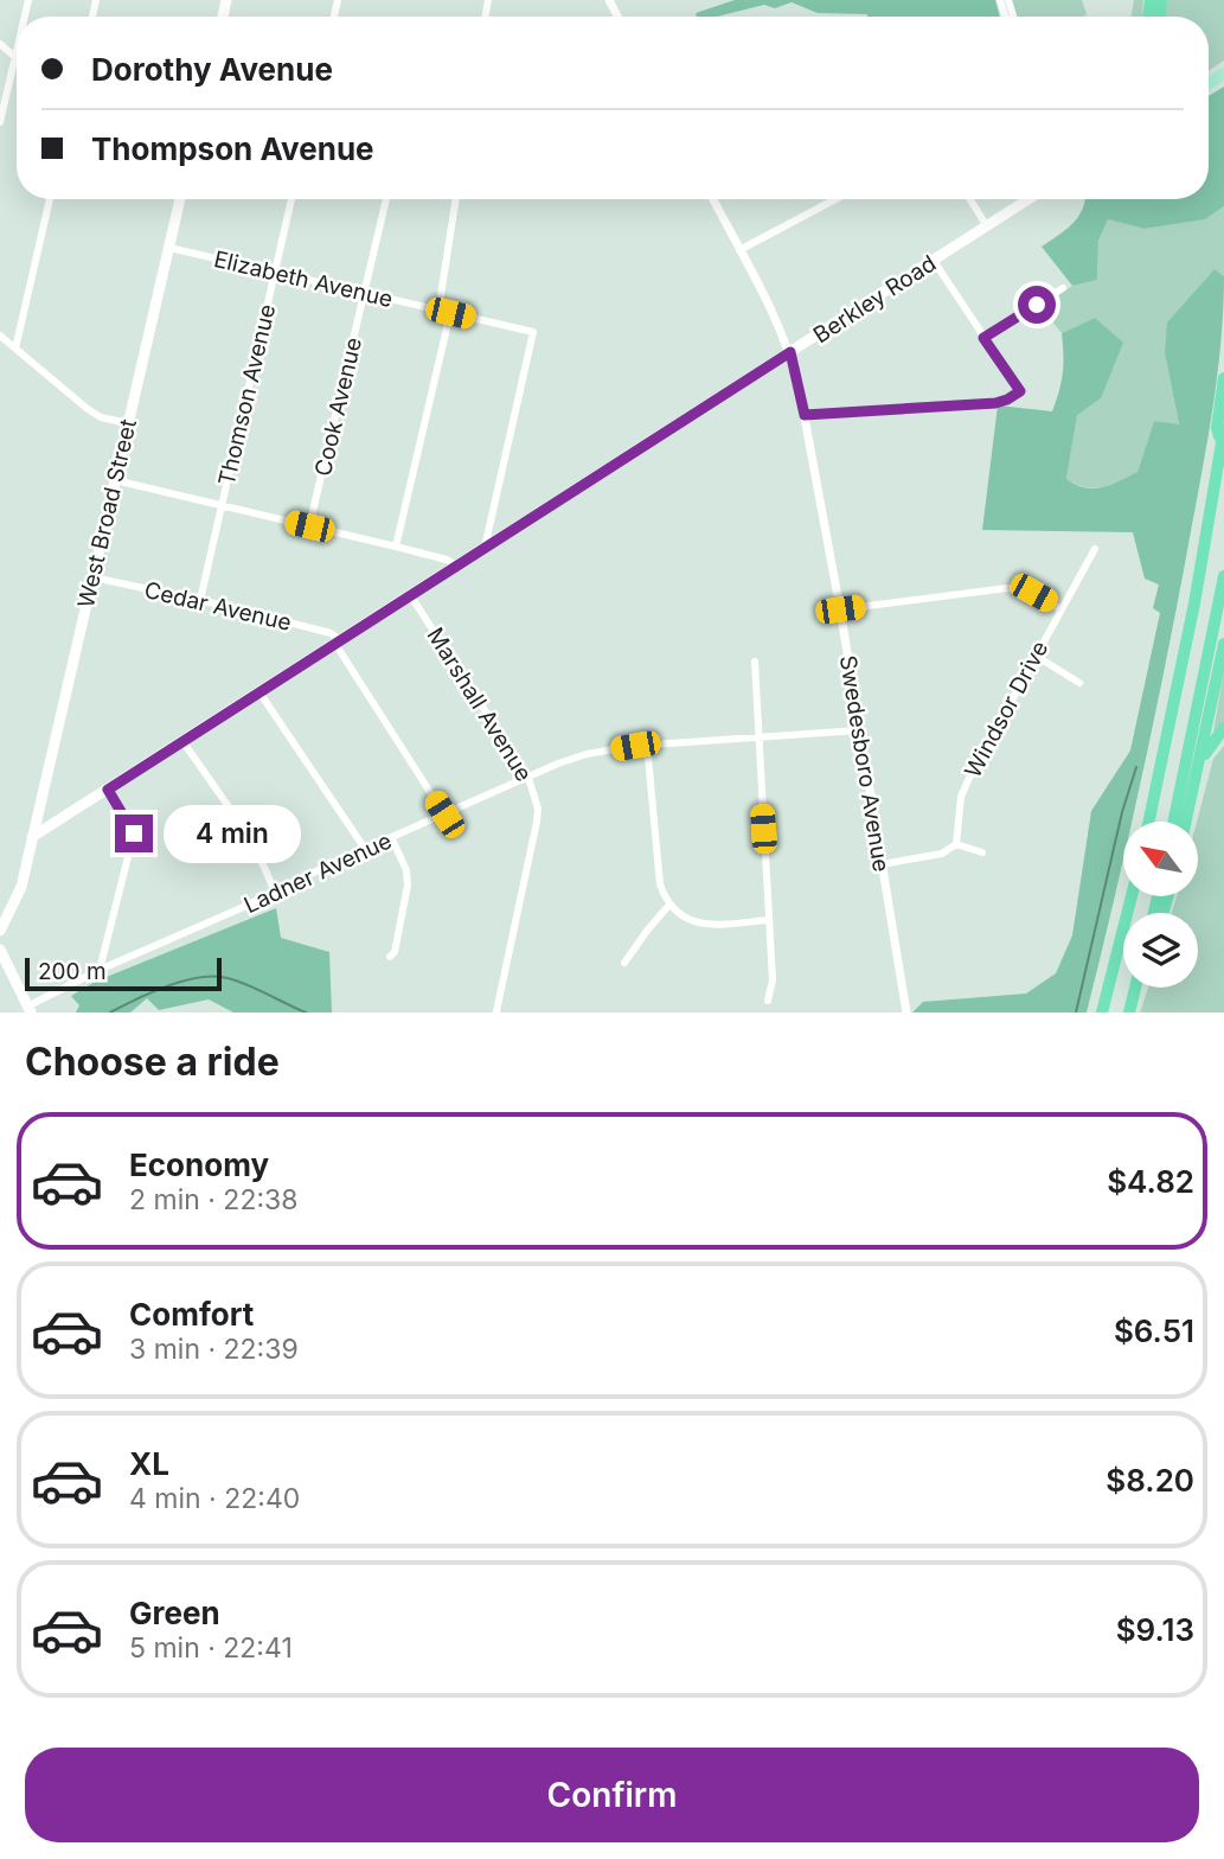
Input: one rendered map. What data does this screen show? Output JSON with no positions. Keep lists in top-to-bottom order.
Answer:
{
  "streets": {
    "main road": ["Berkley Road", "West Broad Street"],
    "street": [
      "Elizabeth Avenue",
      "Thomson Avenue",
      "Cook Avenue",
      "Cedar Avenue",
      "Marshall Avenue",
      "Windsor Drive",
      "Swedesboro Avenue",
      "Ladner Avenue"
    ]
  },
  "crossings": [
    ["Elizabeth Avenue", "Berkley Road"],
    ["Elizabeth Avenue", "Thomson Avenue"],
    ["Elizabeth Avenue", "Cook Avenue"],
    ["Elizabeth Avenue", "West Broad Street"],
    ["Berkley Road", "West Broad Street"],
    ["Berkley Road", "Cedar Avenue"],
    ["Berkley Road", "Marshall Avenue"],
    ["Berkley Road", "Swedesboro Avenue"],
    ["Thomson Avenue", "Cedar Avenue"],
    ["West Broad Street", "Cedar Avenue"],
    ["Marshall Avenue", "Ladner Avenue"],
    ["Swedesboro Avenue", "Ladner Avenue"]
  ],
  "scale_bar": "200 m",
  "north": "top left",
  "page": {
    "banner": ["Dorothy Avenue", "Thompson Avenue"],
    "bubble": "4 min",
    "scale": "200 m",
    "heading": "Choose a ride",
    "list": [
      {
        "name": "Economy",
        "note": "2 min · 22:38",
        "value": "$4.82"
      },
      {
        "name": "Comfort",
        "note": "3 min · 22:39",
        "value": "$6.51"
      },
      {
        "name": "XL",
        "note": "4 min · 22:40",
        "value": "$8.20"
      },
      {
        "name": "Green",
        "note": "5 min · 22:41",
        "value": "$9.13"
      }
    ],
    "buttons": "Confirm"
  }
}
